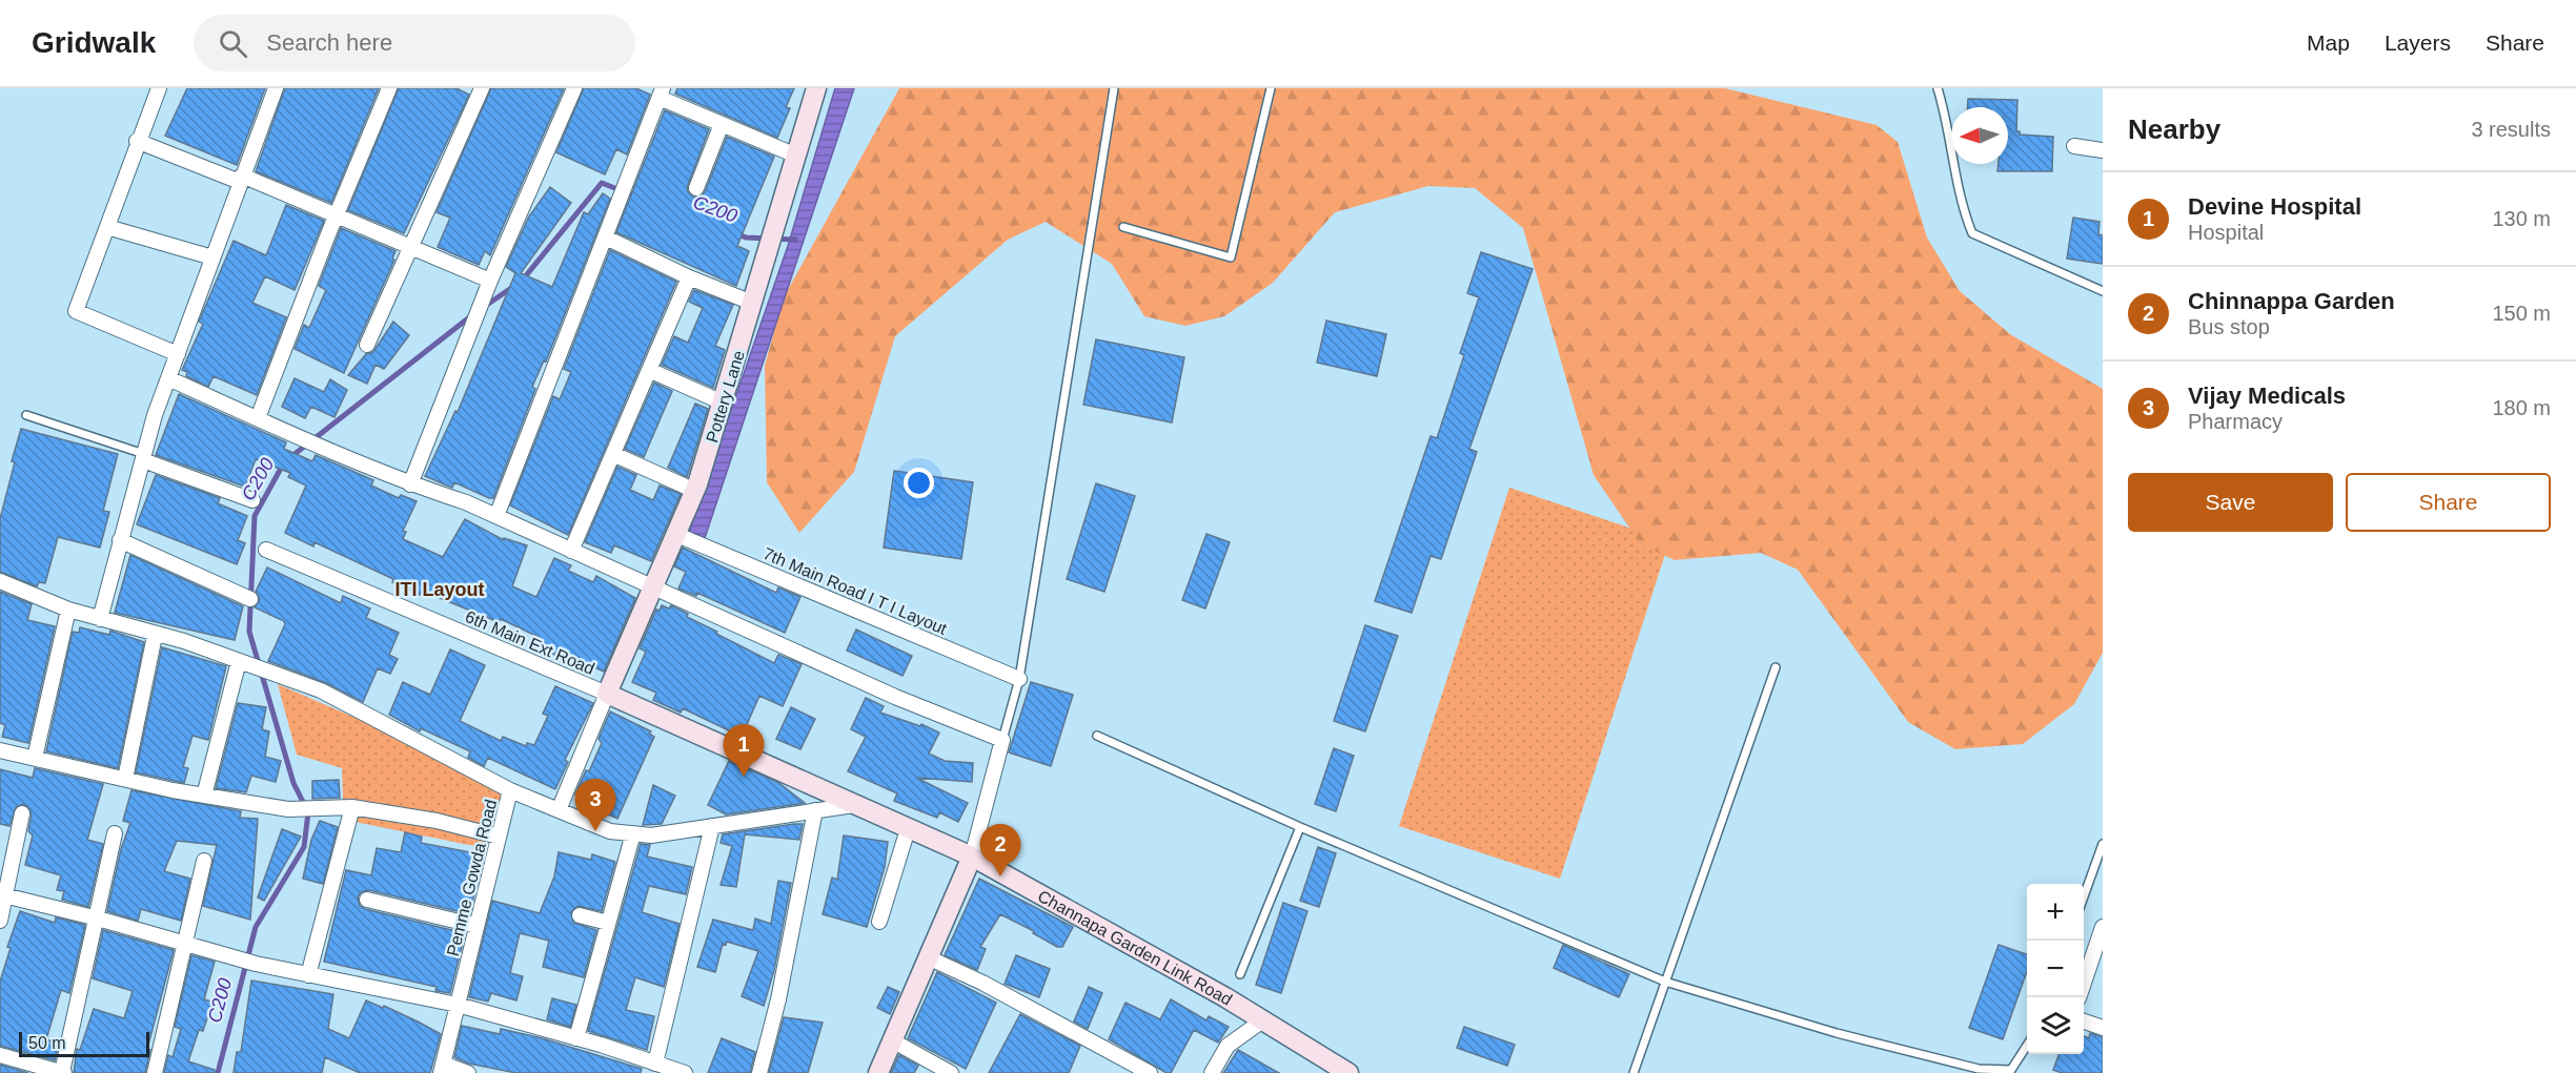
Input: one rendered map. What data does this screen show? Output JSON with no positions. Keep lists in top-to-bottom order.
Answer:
{
  "streets": {
    "street": [
      "Pottery Lane",
      "7th Main Road I T I Layout",
      "6th Main Ext Road",
      "Pemme Gowda Road",
      "Channapa Garden Link Road"
    ]
  },
  "crossings": [
    ["Pottery Lane", "7th Main Road I T I Layout"],
    ["Pottery Lane", "6th Main Ext Road"],
    ["Pottery Lane", "Channapa Garden Link Road"],
    ["6th Main Ext Road", "Channapa Garden Link Road"],
    ["Pemme Gowda Road", "Channapa Garden Link Road"]
  ],
  "districts": ["ITI Layout"],
  "water": ["C200"],
  "scale_bar": "50 m",
  "north": "left",
  "page": {
    "header": "Gridwalk",
    "search": "Search here",
    "nav": ["Map", "Layers", "Share"],
    "heading": ["Nearby", "3 results"],
    "list": [
      {
        "mark": "1",
        "name": "Devine Hospital",
        "note": "Hospital",
        "value": "130 m"
      },
      {
        "mark": "2",
        "name": "Chinnappa Garden",
        "note": "Bus stop",
        "value": "150 m"
      },
      {
        "mark": "3",
        "name": "Vijay Medicals",
        "note": "Pharmacy",
        "value": "180 m"
      }
    ],
    "buttons": ["Save", "Share"],
    "pins": ["1", "3", "2"],
    "map_buttons": ["+", "−"],
    "scale": "50 m"
  }
}
